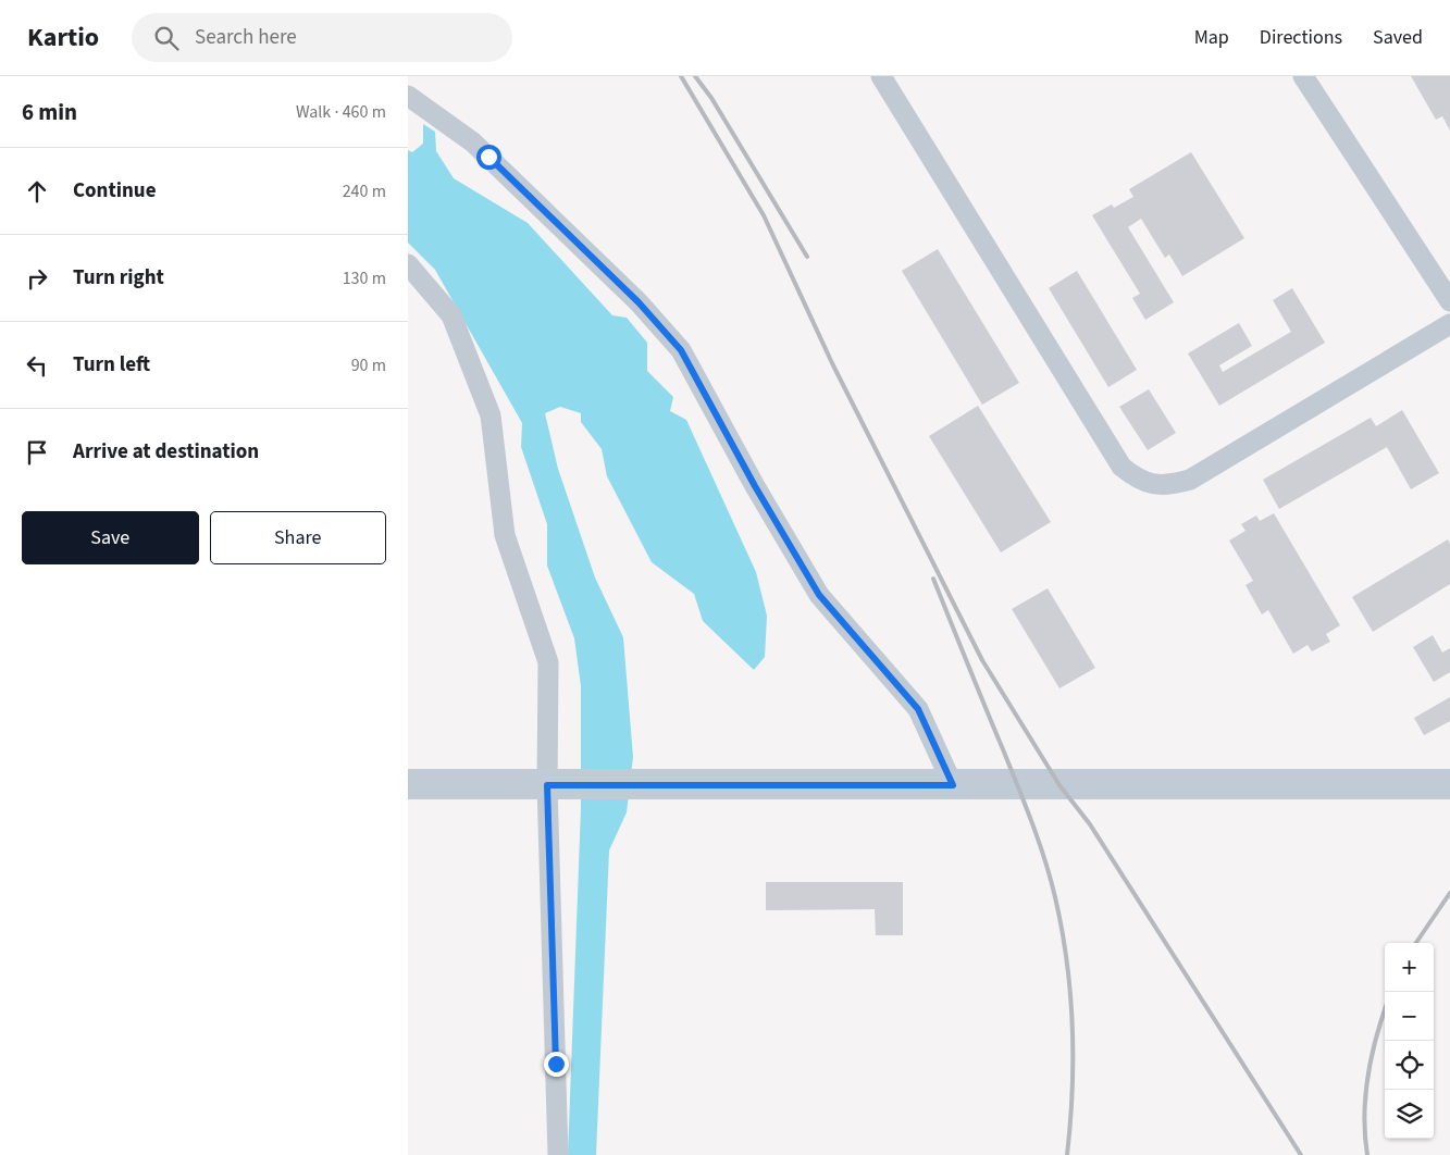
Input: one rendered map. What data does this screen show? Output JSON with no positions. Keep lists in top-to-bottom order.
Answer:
{
  "page": {
    "header": "Kartio",
    "search": "Search here",
    "nav": ["Map", "Directions", "Saved"],
    "heading": ["6 min", "Walk · 460 m"],
    "list": [
      ["Continue", "240 m"],
      ["Turn right", "130 m"],
      ["Turn left", "90 m"],
      "Arrive at destination"
    ],
    "buttons": ["Save", "Share"],
    "map_buttons": ["+", "−"]
  }
}
